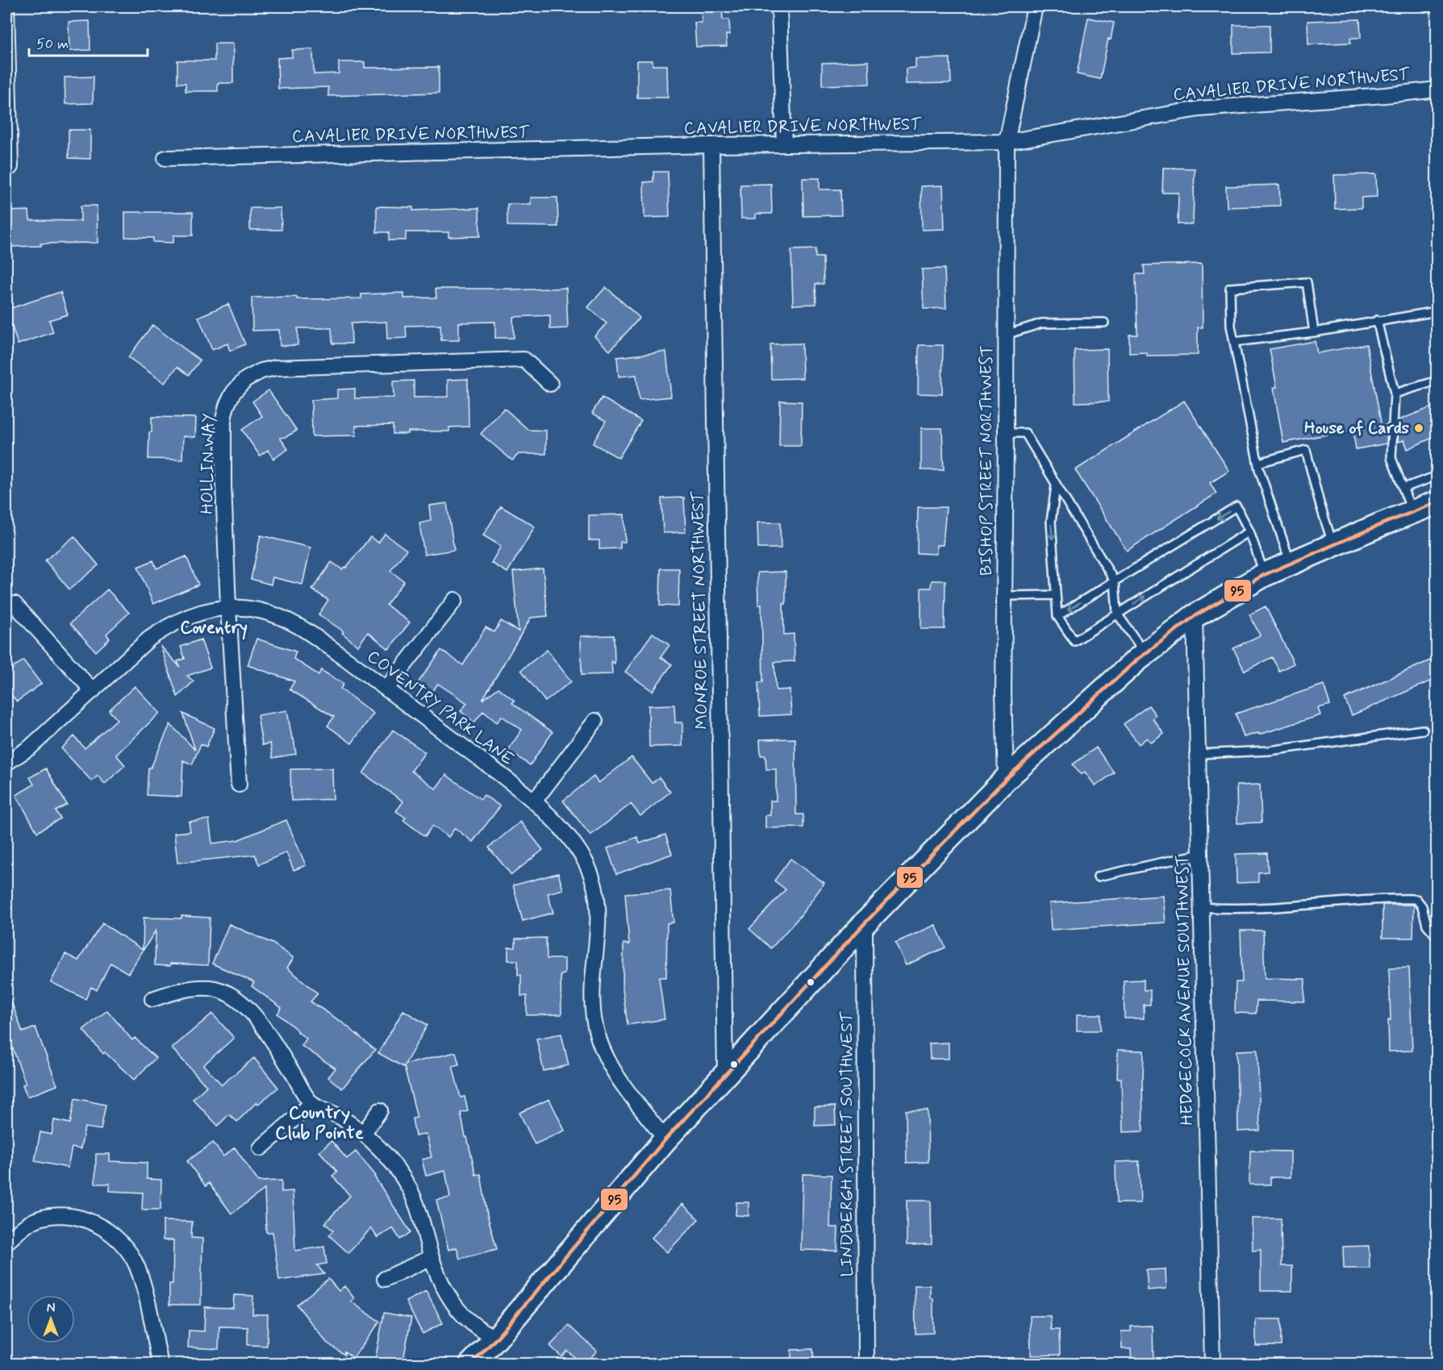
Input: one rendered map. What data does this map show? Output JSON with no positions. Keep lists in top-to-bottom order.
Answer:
{
  "streets": {
    "street": [
      "CAVALIER DRIVE NORTHWEST",
      "BISHOP STREET NORTHWEST",
      "HOLLIN WAY",
      "MONROE STREET NORTHWEST",
      "COVENTRY PARK LANE",
      "HEDGECOCK AVENUE SOUTHWEST",
      "LINDBERGH STREET SOUTHWEST"
    ]
  },
  "crossings": [
    ["CAVALIER DRIVE NORTHWEST", "BISHOP STREET NORTHWEST"],
    ["CAVALIER DRIVE NORTHWEST", "MONROE STREET NORTHWEST"],
    ["HOLLIN WAY", "COVENTRY PARK LANE"]
  ],
  "districts": ["Coventry", "Country Club Pointe"],
  "places": ["House of Cards"],
  "lines": ["transit line 95"],
  "scale_bar": "50 m",
  "north": "top"
}
